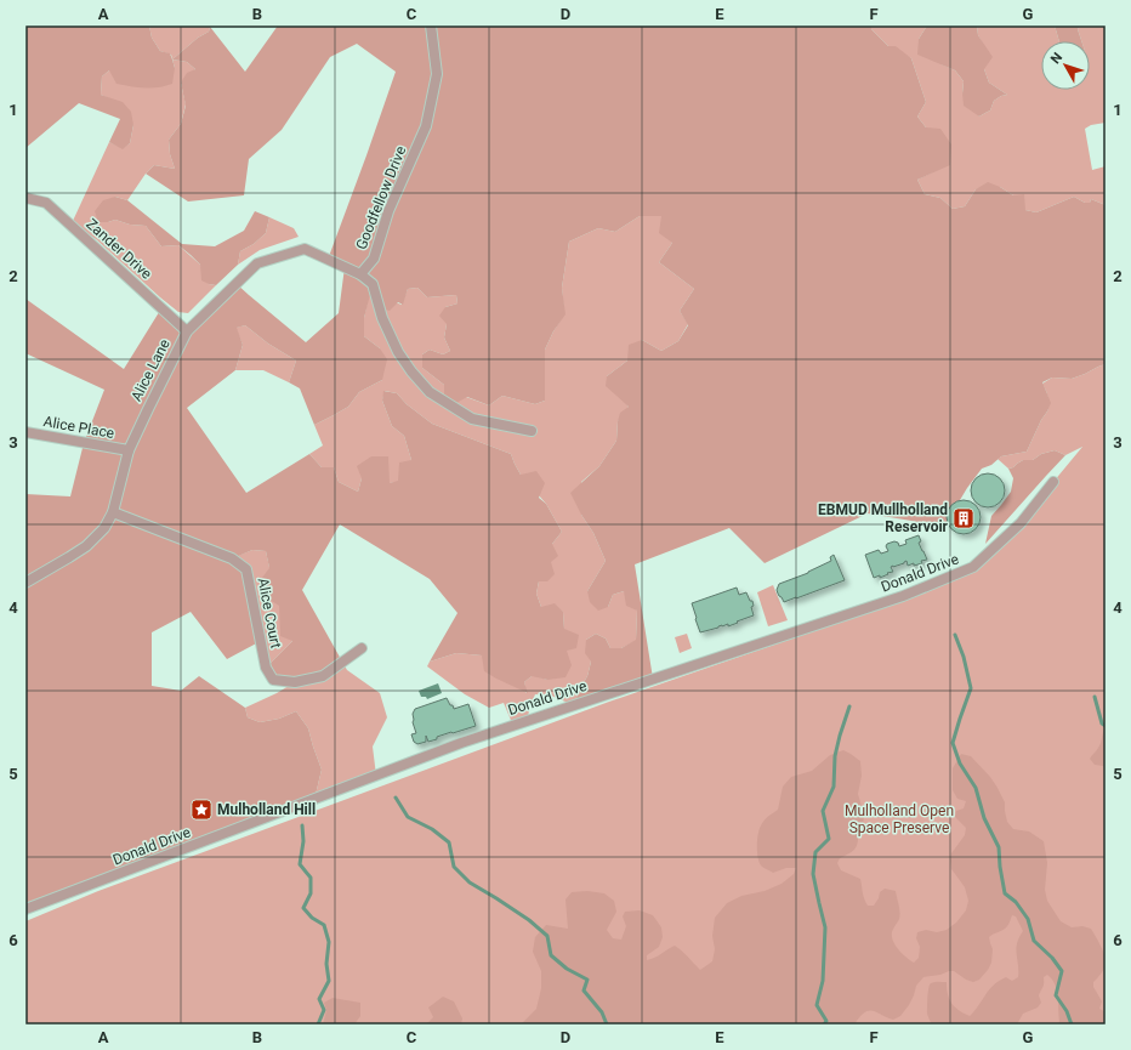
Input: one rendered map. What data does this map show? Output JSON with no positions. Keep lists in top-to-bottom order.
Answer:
{
  "streets": {
    "street": [
      "Goodfellow Drive",
      "Zander Drive",
      "Alice Lane",
      "Alice Place",
      "Donald Drive",
      "Alice Court"
    ]
  },
  "crossings": [
    ["Goodfellow Drive", "Alice Lane"],
    ["Zander Drive", "Alice Lane"],
    ["Alice Lane", "Alice Place"],
    ["Alice Lane", "Alice Court"]
  ],
  "parks": ["Mulholland Open Space Preserve"],
  "places": {
    "building": ["EBMUD Mullholland Reservoir"],
    "place": ["Mulholland Hill"]
  },
  "north": "top left",
  "grid": {
    "columns": [
      "A",
      "B",
      "C",
      "D",
      "E",
      "F",
      "G"
    ],
    "rows": [
      "1",
      "2",
      "3",
      "4",
      "5",
      "6"
    ]
  }
}
